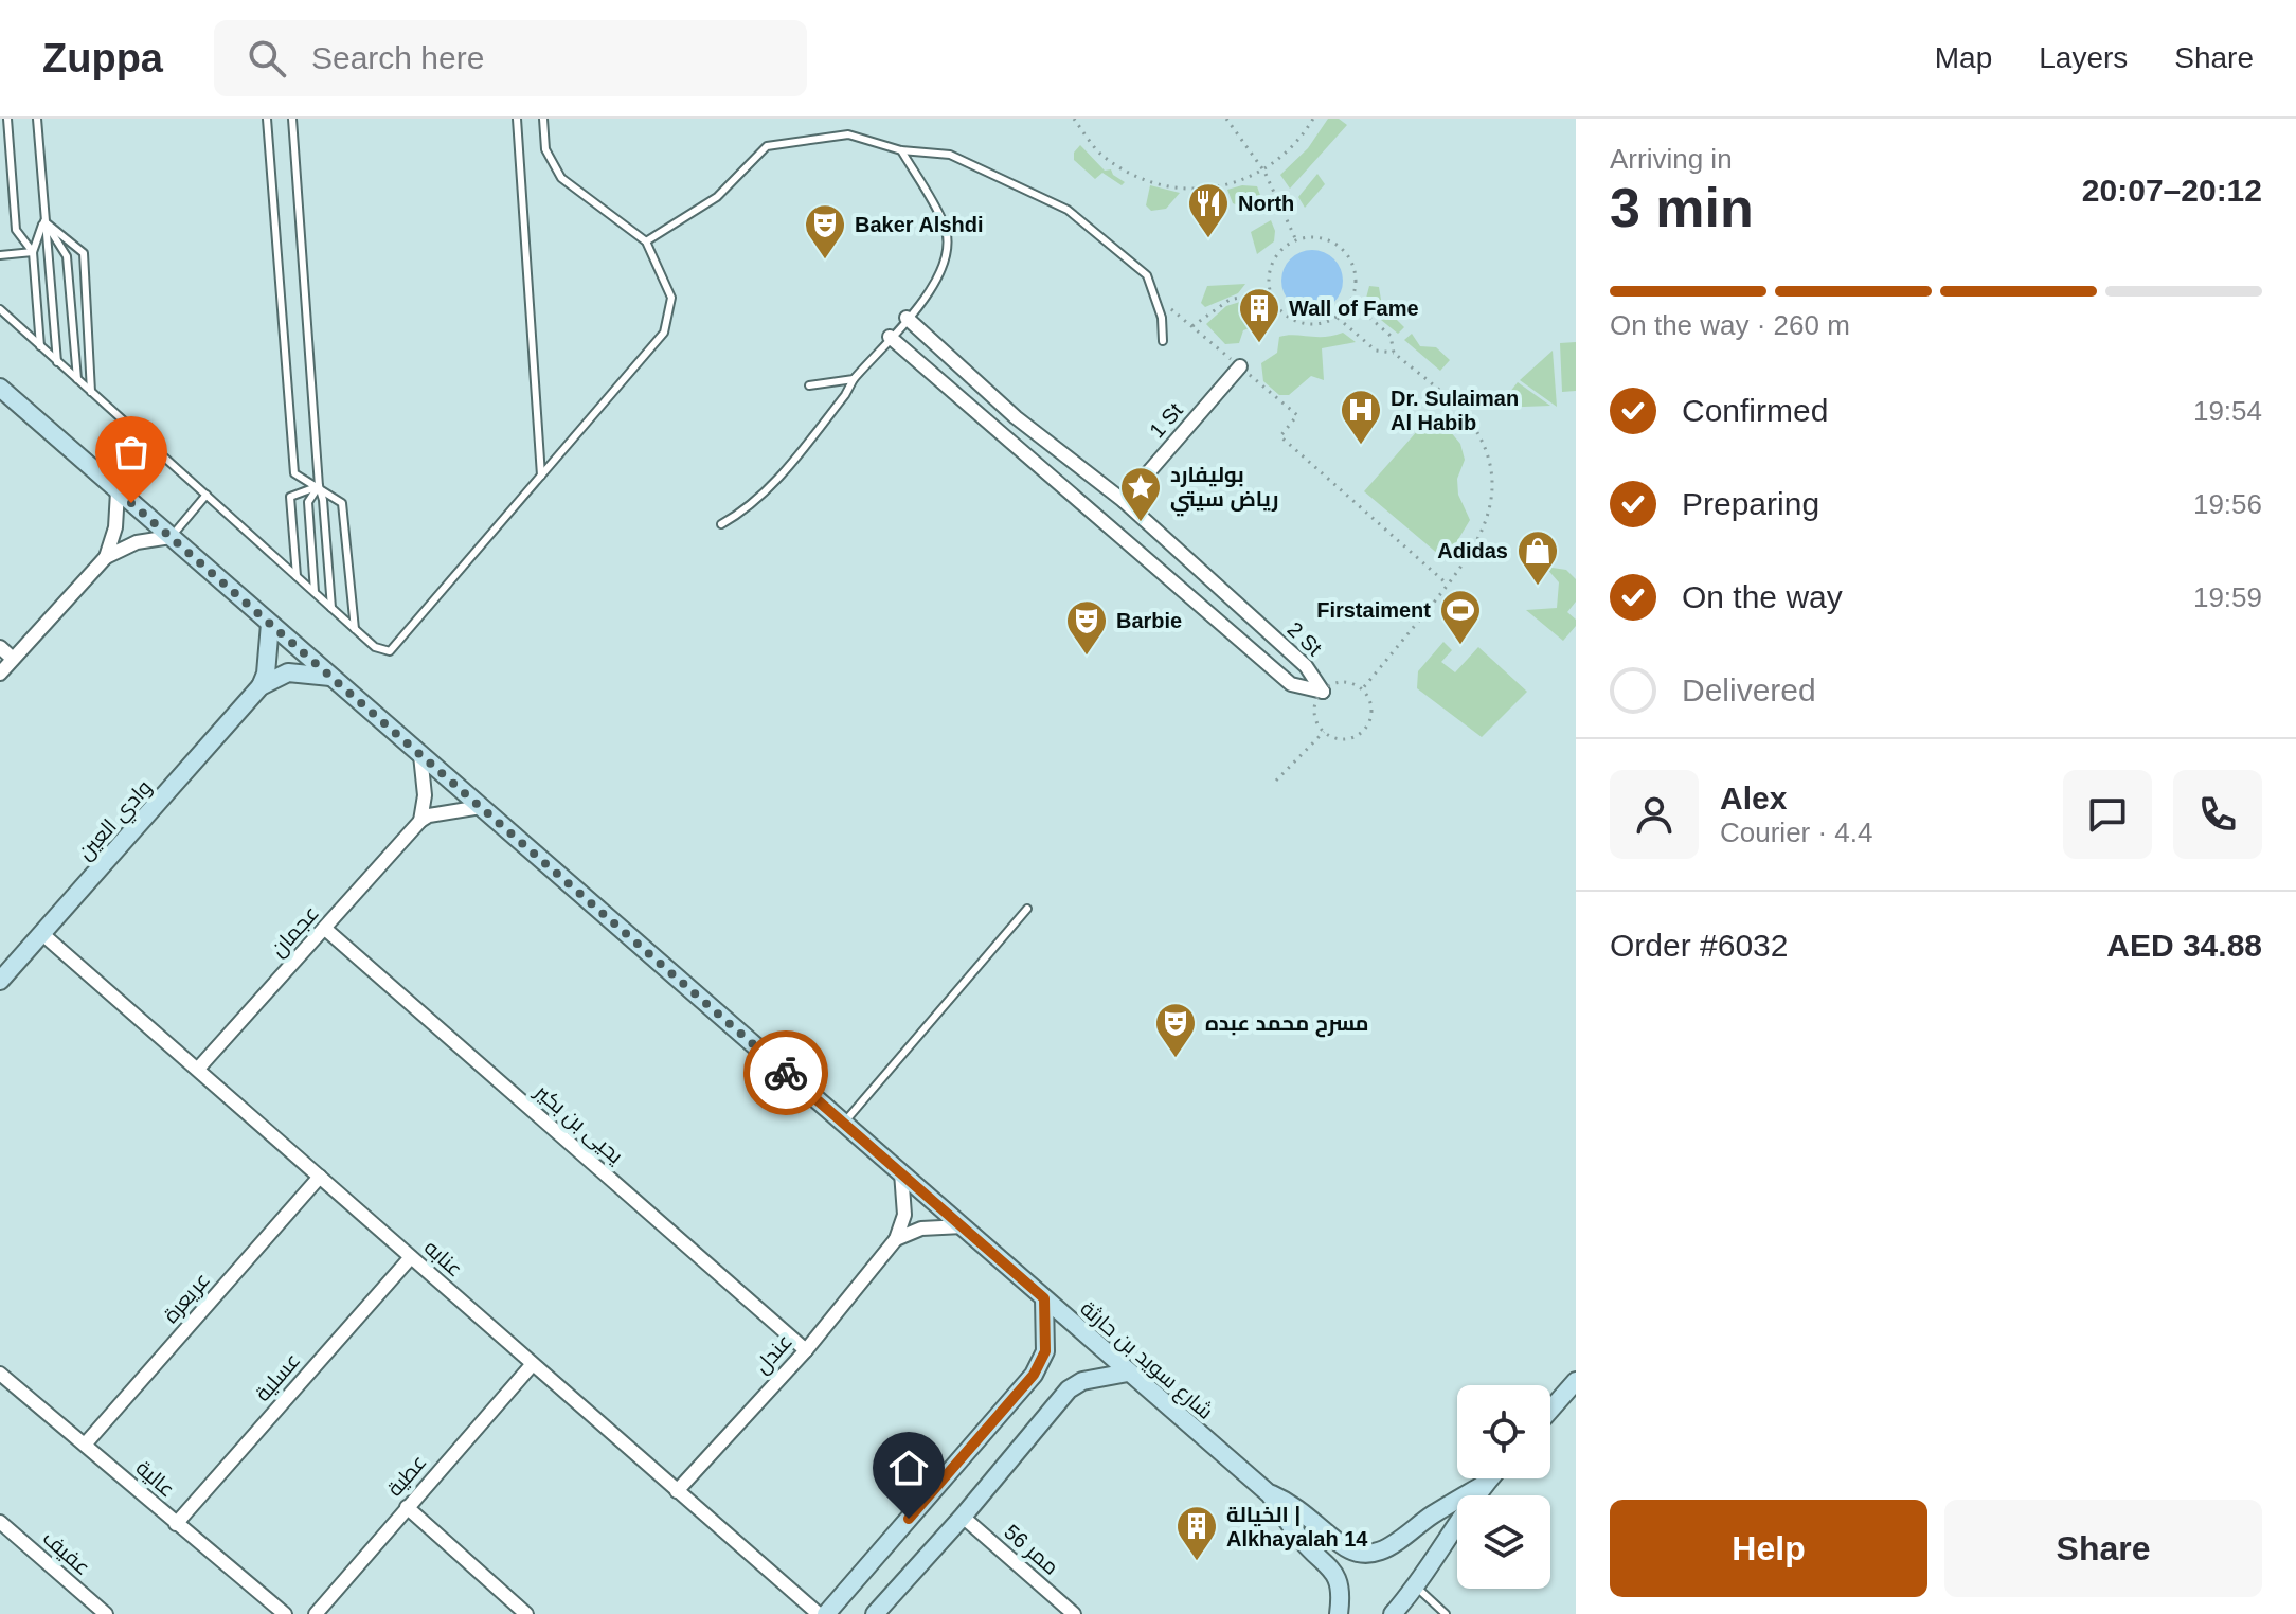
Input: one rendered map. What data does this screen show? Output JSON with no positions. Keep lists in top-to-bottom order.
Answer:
{
  "streets": {
    "street": [
      "1 St",
      "2 St",
      "وادي العين",
      "عجمان",
      "يحيى بن بكير",
      "عنابه",
      "عريعرة",
      "عندل",
      "شارع سويد بن حارثة",
      "عسلية",
      "عطية",
      "عالية",
      "ممر 56",
      "عفيف"
    ]
  },
  "crossings": [
    ["1 St", "2 St"],
    ["وادي العين", "عنابه"],
    ["عجمان", "يحيى بن بكير"],
    ["عجمان", "عنابه"],
    ["يحيى بن بكير", "عندل"],
    ["عنابه", "عريعرة"],
    ["عنابه", "عندل"],
    ["عنابه", "عسلية"],
    ["عنابه", "عطية"],
    ["عريعرة", "عالية"],
    ["عندل", "شارع سويد بن حارثة"],
    ["عسلية", "عالية"]
  ],
  "places": {
    "restaurant": ["North"],
    "theatre": ["Baker Alshdi", "Barbie", "مسرح محمد عبده"],
    "building": ["Wall of Fame", "الخيالة | Alkhayalah 14"],
    "hospital": ["Dr. Sulaiman Al Habib"],
    "place": ["بوليفارد رياض سيتي"],
    "shop": ["Adidas"],
    "sports": ["Firstaiment"]
  },
  "page": {
    "header": "Zuppa",
    "search": "Search here",
    "nav": ["Map", "Layers", "Share"],
    "heading": ["3 min", "Arriving in", "20:07–20:12"],
    "panel": [
      "Alex",
      "Courier · 4.4",
      "Order #6032",
      "AED 34.88"
    ],
    "bar": "On the way · 260 m",
    "list": [
      ["Confirmed", "19:54"],
      ["Preparing", "19:56"],
      ["On the way", "19:59"],
      "Delivered"
    ],
    "buttons": ["Help", "Share"]
  }
}
